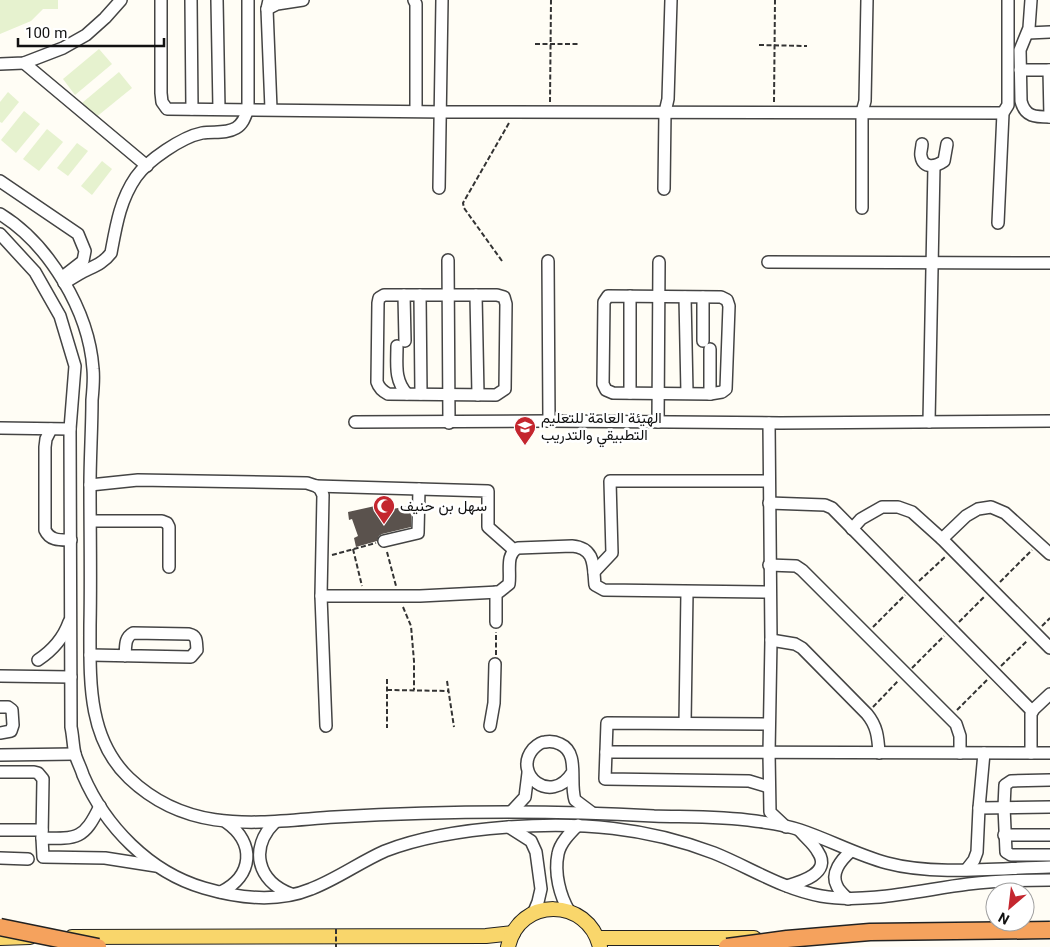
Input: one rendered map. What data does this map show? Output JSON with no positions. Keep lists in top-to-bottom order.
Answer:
{
  "places": {
    "school or university": ["الهيئة العامة للتعليم التطبيقي والتدريب"],
    "mosque": ["سهل بن حنيف"]
  },
  "scale_bar": "100 m",
  "north": "bottom left"
}
